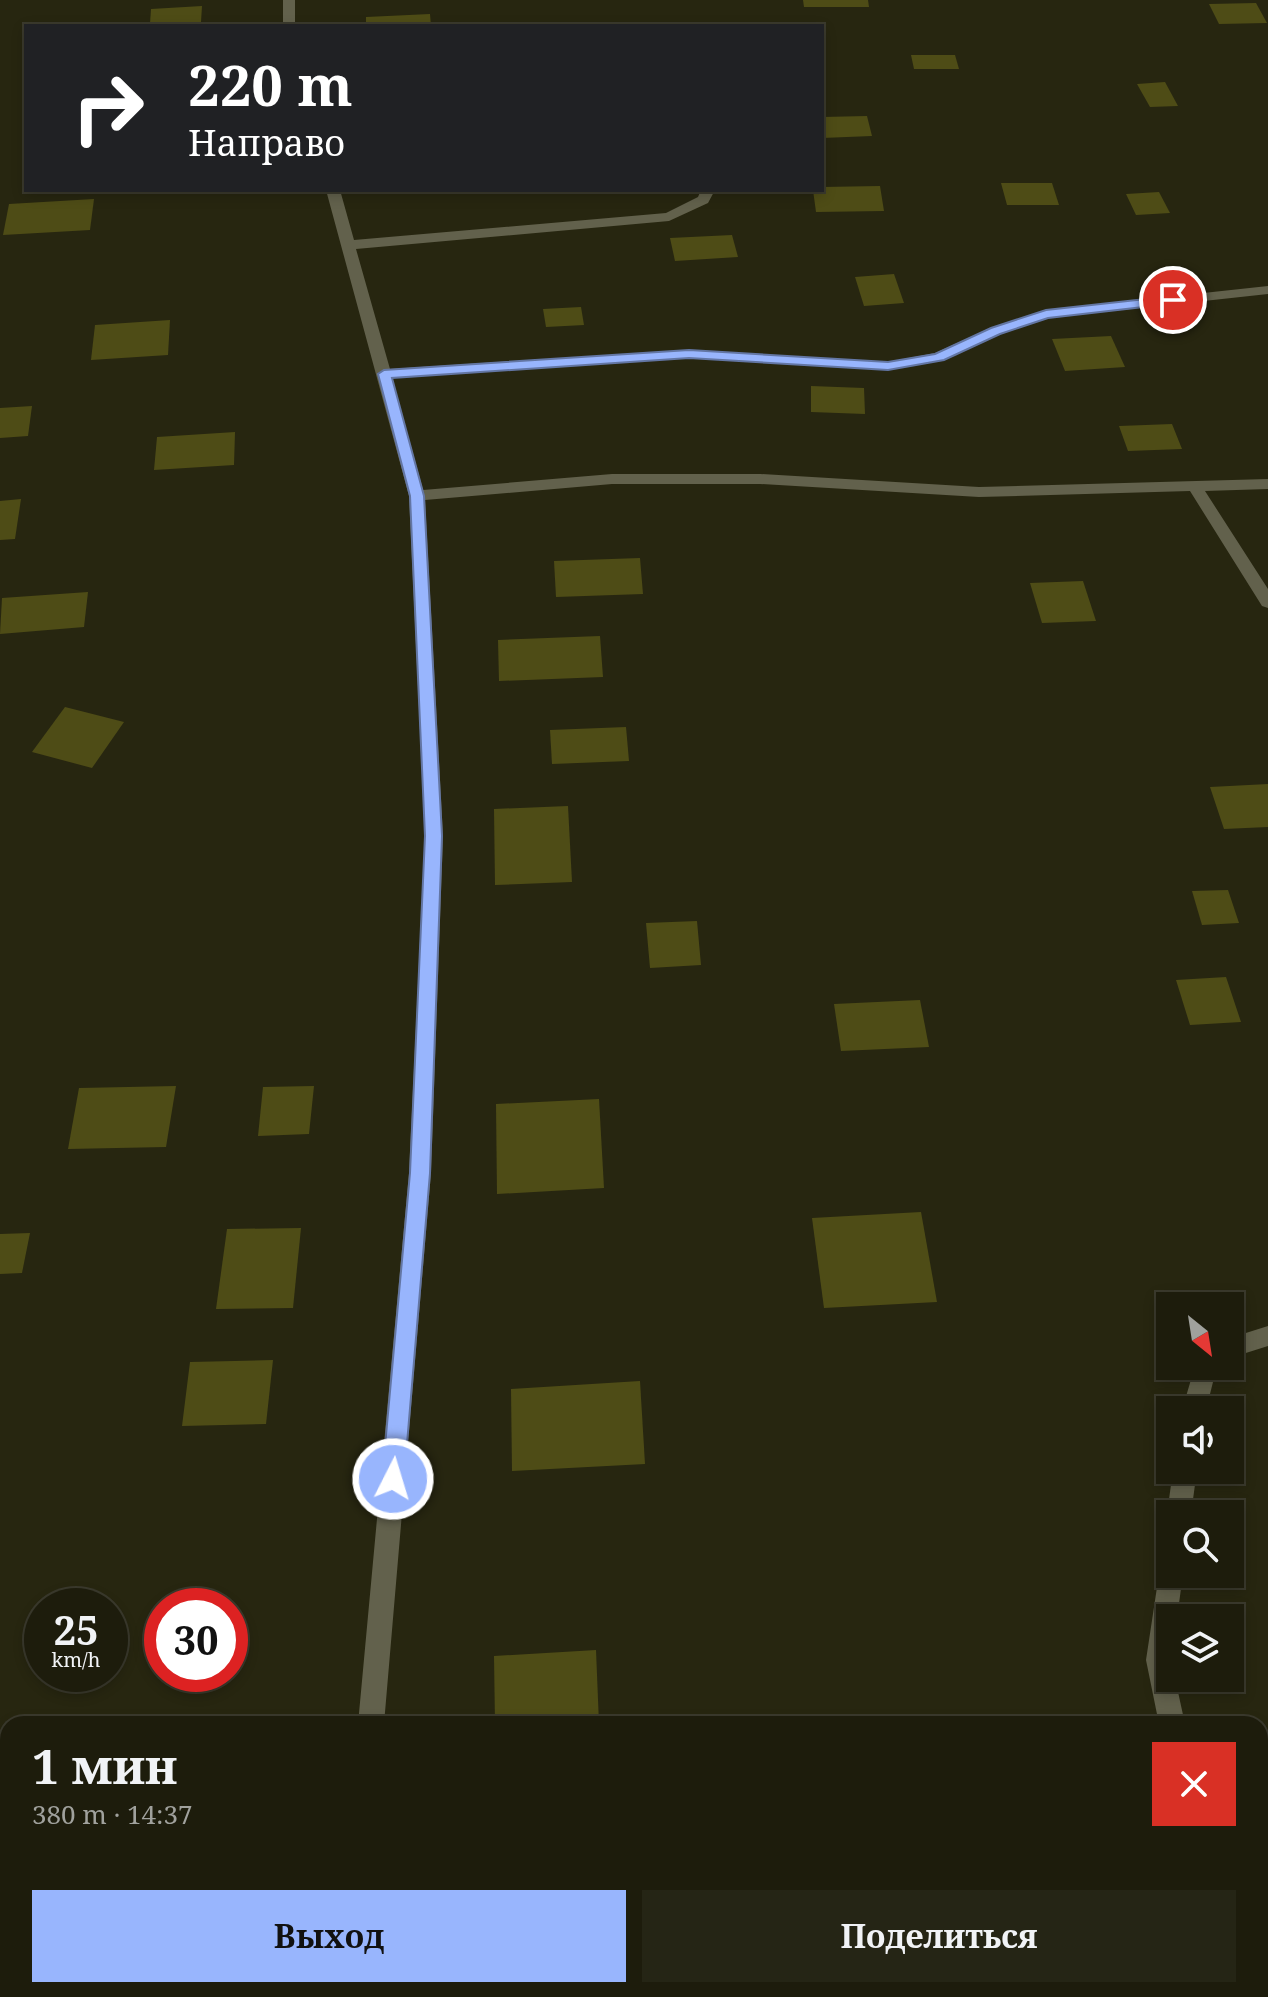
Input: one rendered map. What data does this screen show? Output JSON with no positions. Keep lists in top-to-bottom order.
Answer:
{
  "north": "bottom right",
  "page": {
    "turn": ["220 m", "Направо"],
    "speed": "25 km/h",
    "limit": "30",
    "heading": ["1 мин", "380 m · 14:37"],
    "buttons": ["Выход", "Поделиться"]
  }
}
